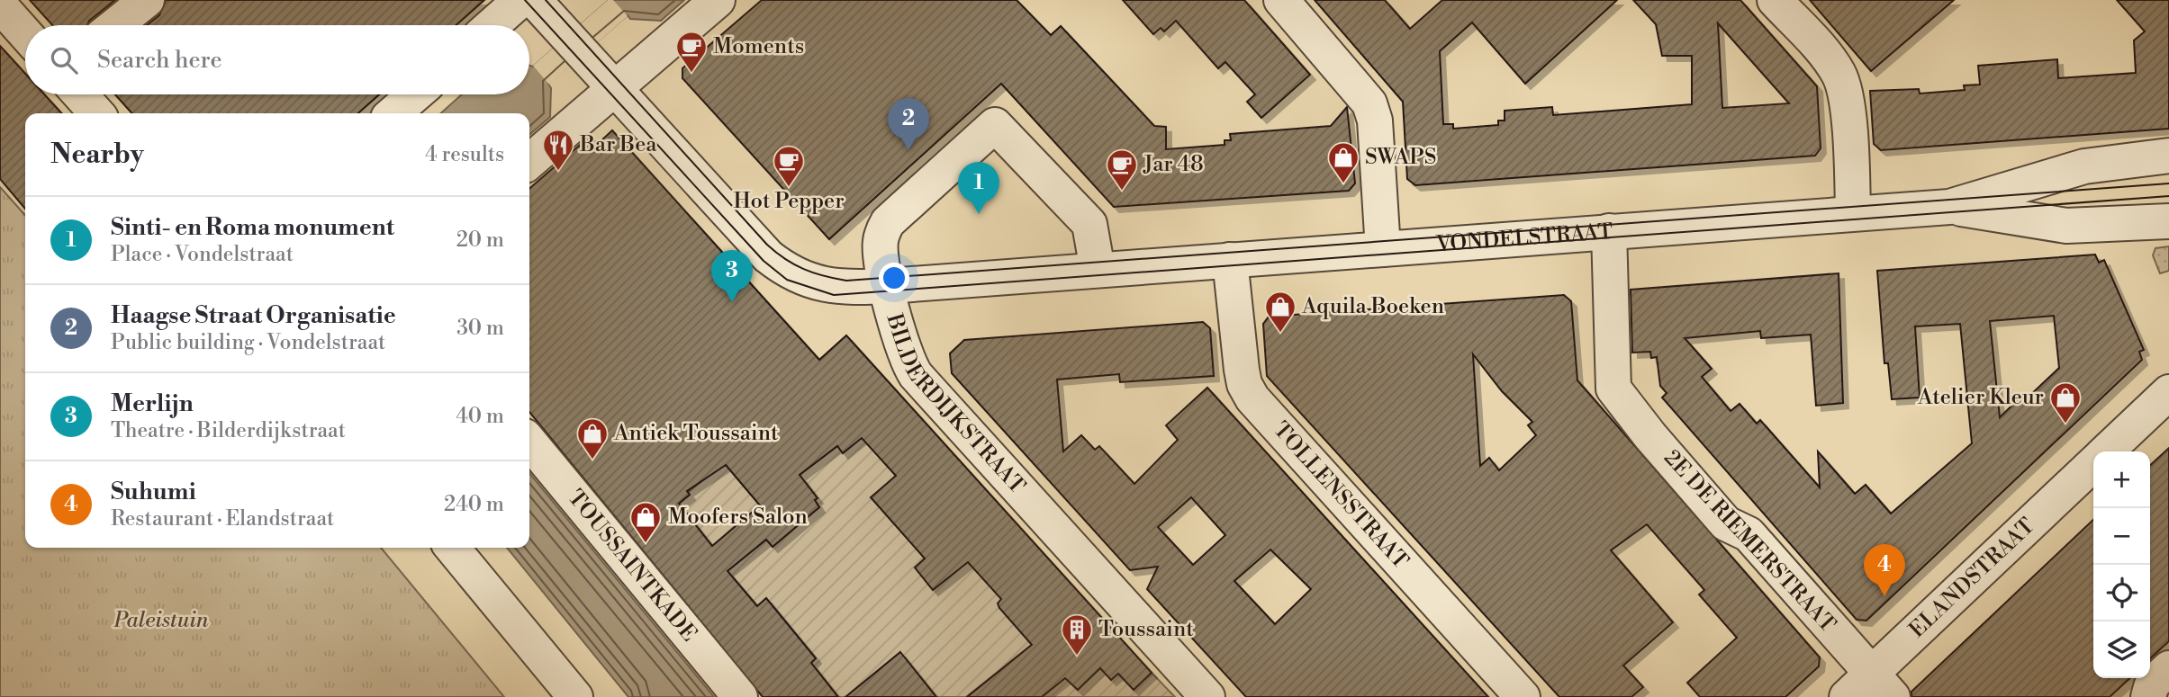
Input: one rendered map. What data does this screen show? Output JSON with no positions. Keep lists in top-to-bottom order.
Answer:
{
  "streets": {
    "street": [
      "VONDELSTRAAT",
      "BILDERDIJKSTRAAT",
      "TOLLENSSTRAAT",
      "2E DE RIEMERSTRAAT",
      "TOUSSAINTKADE",
      "ELANDSTRAAT"
    ]
  },
  "crossings": [
    ["VONDELSTRAAT", "BILDERDIJKSTRAAT"],
    ["VONDELSTRAAT", "TOLLENSSTRAAT"],
    ["VONDELSTRAAT", "2E DE RIEMERSTRAAT"],
    ["2E DE RIEMERSTRAAT", "ELANDSTRAAT"]
  ],
  "parks": ["Paleistuin"],
  "places": {
    "cafe": ["Moments", "Hot Pepper", "Jar 48"],
    "restaurant": ["Bar Bea"],
    "shop": [
      "SWAPS",
      "Aquila Boeken",
      "Atelier Kleur",
      "Antiek Toussaint",
      "Moofers Salon"
    ],
    "building": ["Toussaint"]
  },
  "page": {
    "search": "Search here",
    "pins": [
      "2",
      "1",
      "3",
      "4"
    ],
    "heading": ["Nearby", "4 results"],
    "list": [
      {
        "mark": "1",
        "name": "Sinti- en Roma monument",
        "note": "Place · Vondelstraat",
        "value": "20 m"
      },
      {
        "mark": "2",
        "name": "Haagse Straat Organisatie",
        "note": "Public building · Vondelstraat",
        "value": "30 m"
      },
      {
        "mark": "3",
        "name": "Merlijn",
        "note": "Theatre · Bilderdijkstraat",
        "value": "40 m"
      },
      {
        "mark": "4",
        "name": "Suhumi",
        "note": "Restaurant · Elandstraat",
        "value": "240 m"
      }
    ],
    "map_buttons": ["+", "−"]
  }
}
